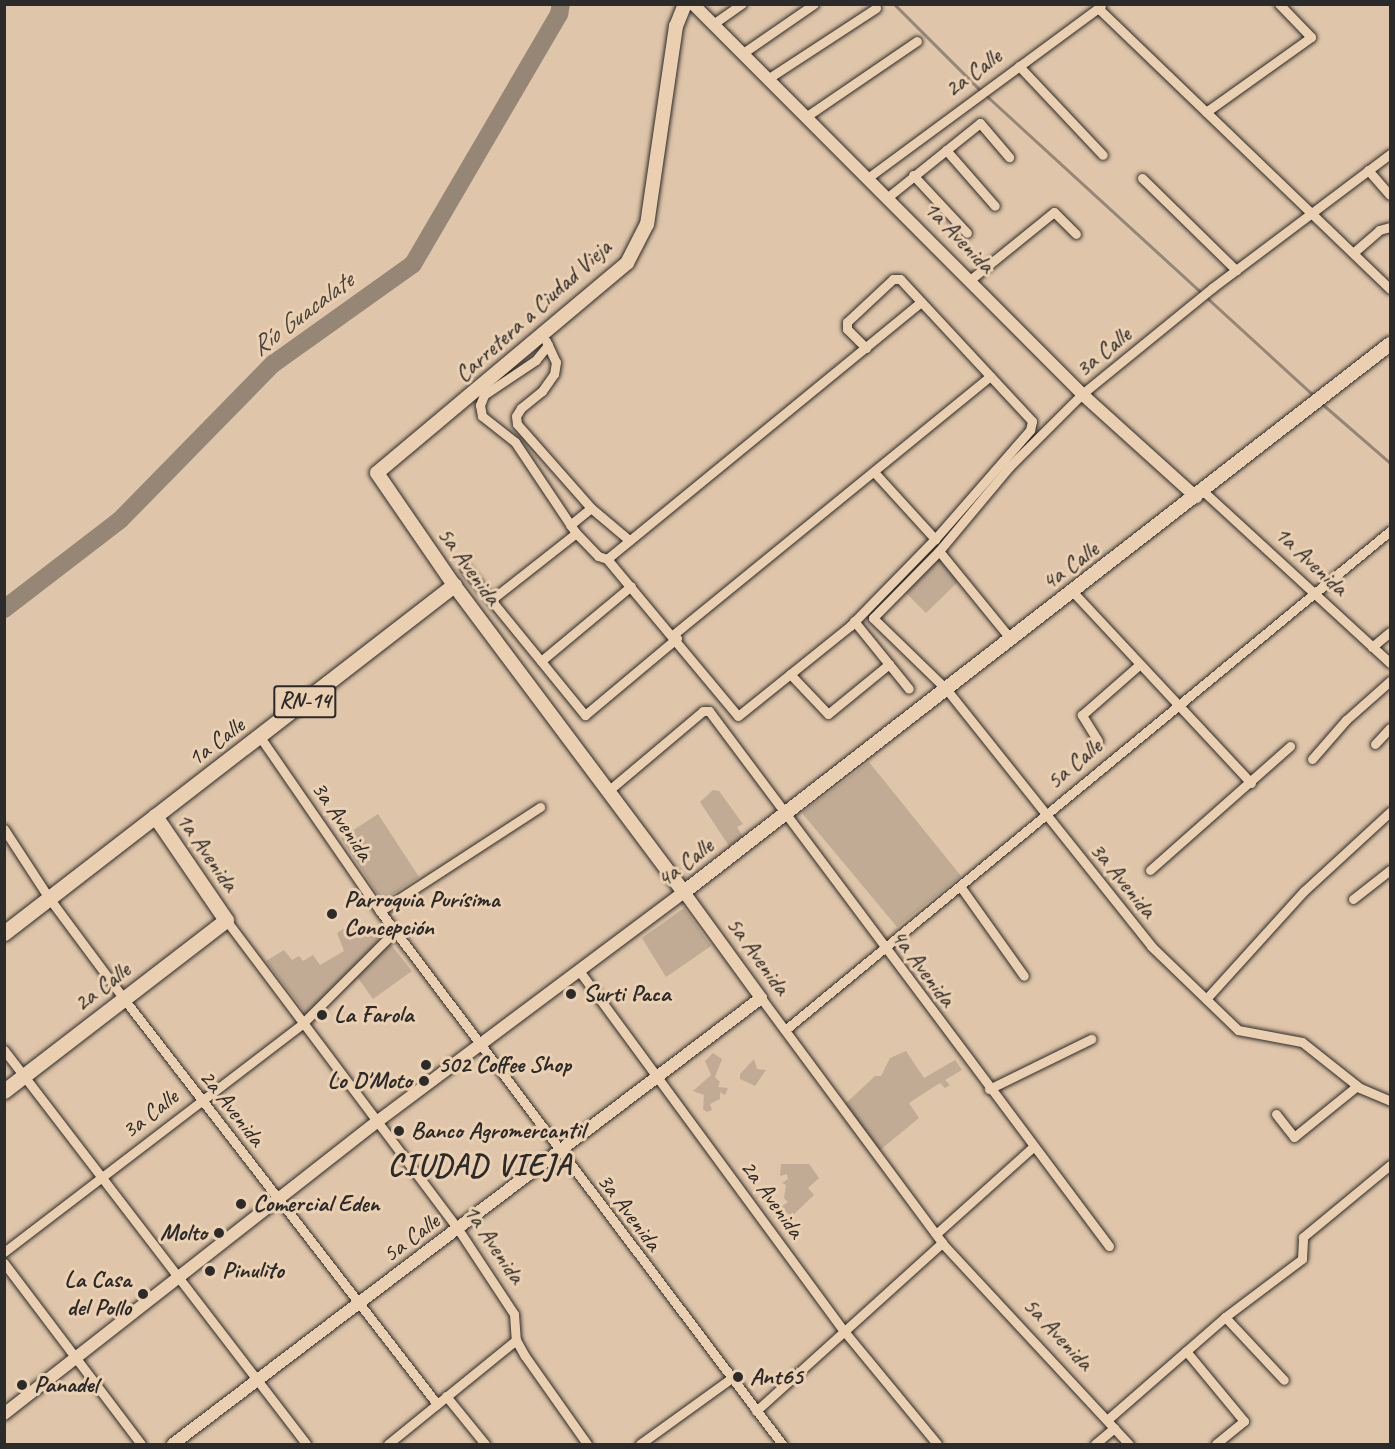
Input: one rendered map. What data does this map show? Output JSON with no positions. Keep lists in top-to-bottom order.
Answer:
{
  "streets": {
    "main road": [
      "2a Calle",
      "1a Avenida",
      "Carretera a Ciudad Vieja",
      "5a Avenida",
      "4a Calle",
      "RN-14",
      "1a Calle"
    ],
    "street": [
      "3a Calle",
      "5a Calle",
      "3a Avenida",
      "4a Avenida",
      "2a Avenida"
    ]
  },
  "crossings": [
    ["2a Calle", "1a Avenida"],
    ["2a Calle", "2a Avenida"],
    ["1a Avenida", "3a Calle"],
    ["1a Avenida", "4a Calle"],
    ["1a Avenida", "1a Calle"],
    ["1a Avenida", "5a Calle"],
    ["Carretera a Ciudad Vieja", "5a Avenida"],
    ["3a Calle", "3a Avenida"],
    ["3a Calle", "2a Avenida"],
    ["5a Avenida", "4a Calle"],
    ["5a Avenida", "1a Calle"],
    ["5a Avenida", "5a Calle"],
    ["5a Avenida", "4a Avenida"],
    ["4a Calle", "3a Avenida"],
    ["4a Calle", "4a Avenida"],
    ["4a Calle", "2a Avenida"],
    ["1a Calle", "3a Avenida"],
    ["1a Calle", "2a Avenida"],
    ["5a Calle", "3a Avenida"],
    ["5a Calle", "4a Avenida"],
    ["5a Calle", "2a Avenida"]
  ],
  "districts": ["CIUDAD VIEJA"],
  "water": ["Río Guacalate"],
  "places": [
    "Parroquia Purísima Concepción",
    "Surti Paca",
    "La Farola",
    "502 Coffee Shop",
    "Lo D'Moto",
    "Banco Agromercantil",
    "Comercial Eden",
    "Molto",
    "Pinulito",
    "La Casa del Pollo",
    "Ant65",
    "Panadel"
  ]
}
